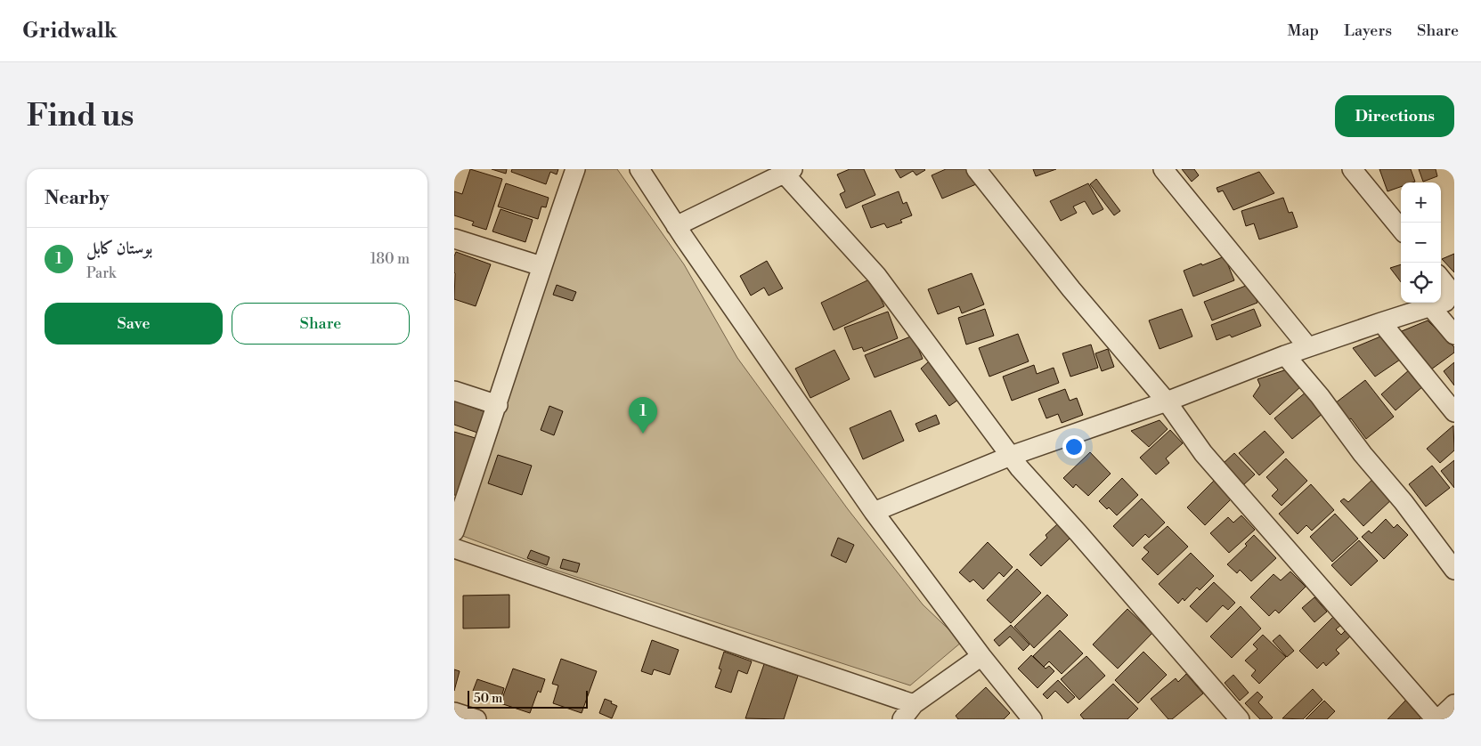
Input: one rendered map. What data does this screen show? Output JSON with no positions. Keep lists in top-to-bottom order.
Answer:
{
  "scale_bar": "50 m",
  "page": {
    "header": "Gridwalk",
    "nav": ["Map", "Layers", "Share"],
    "buttons": [
      "Directions",
      ["Save", "Share"]
    ],
    "title": "Find us",
    "heading": "Nearby",
    "map_buttons": ["+", "−"],
    "list": [
      {
        "mark": "1",
        "name": "بوستان کابل",
        "note": "Park",
        "value": "180 m"
      }
    ],
    "pins": "1",
    "scale": "50 m"
  }
}
